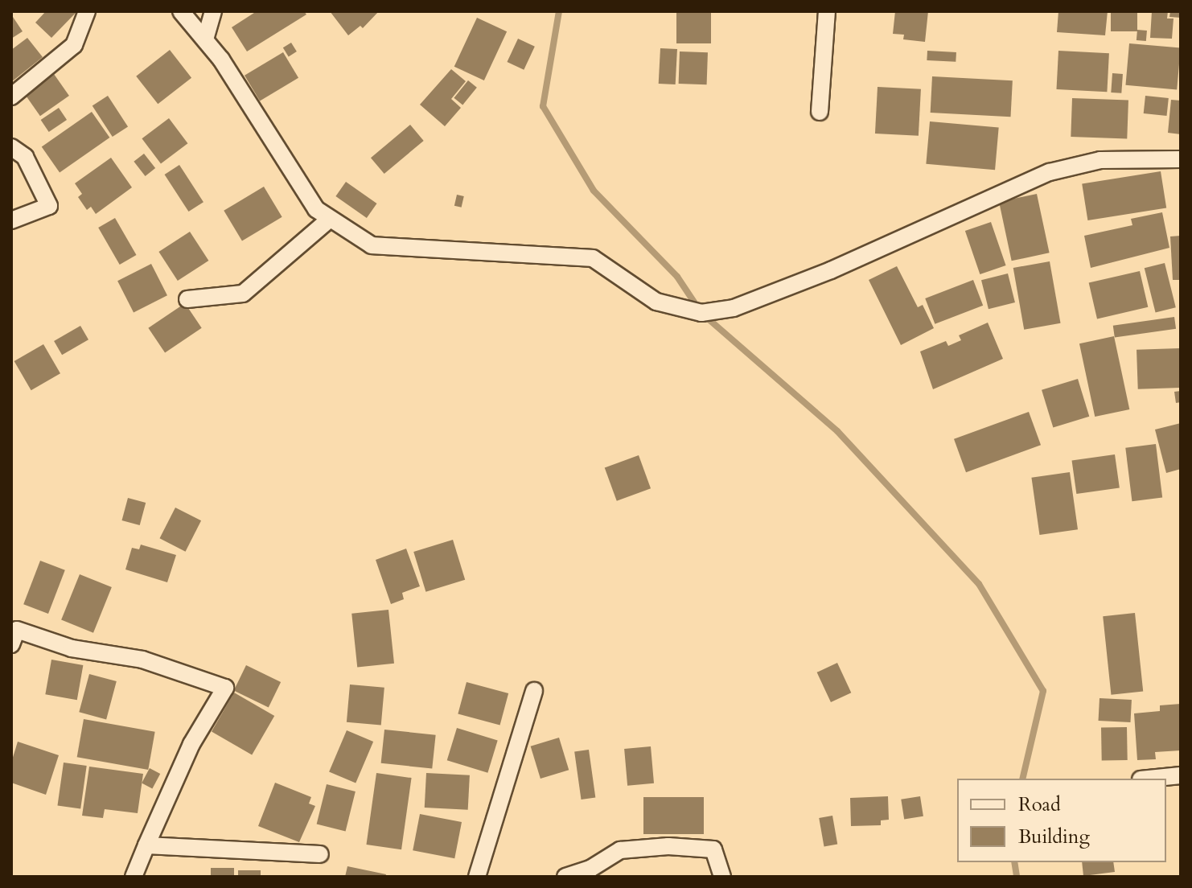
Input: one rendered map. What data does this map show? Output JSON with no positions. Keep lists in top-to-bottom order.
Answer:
{
  "legend": ["Road", "Building"]
}
